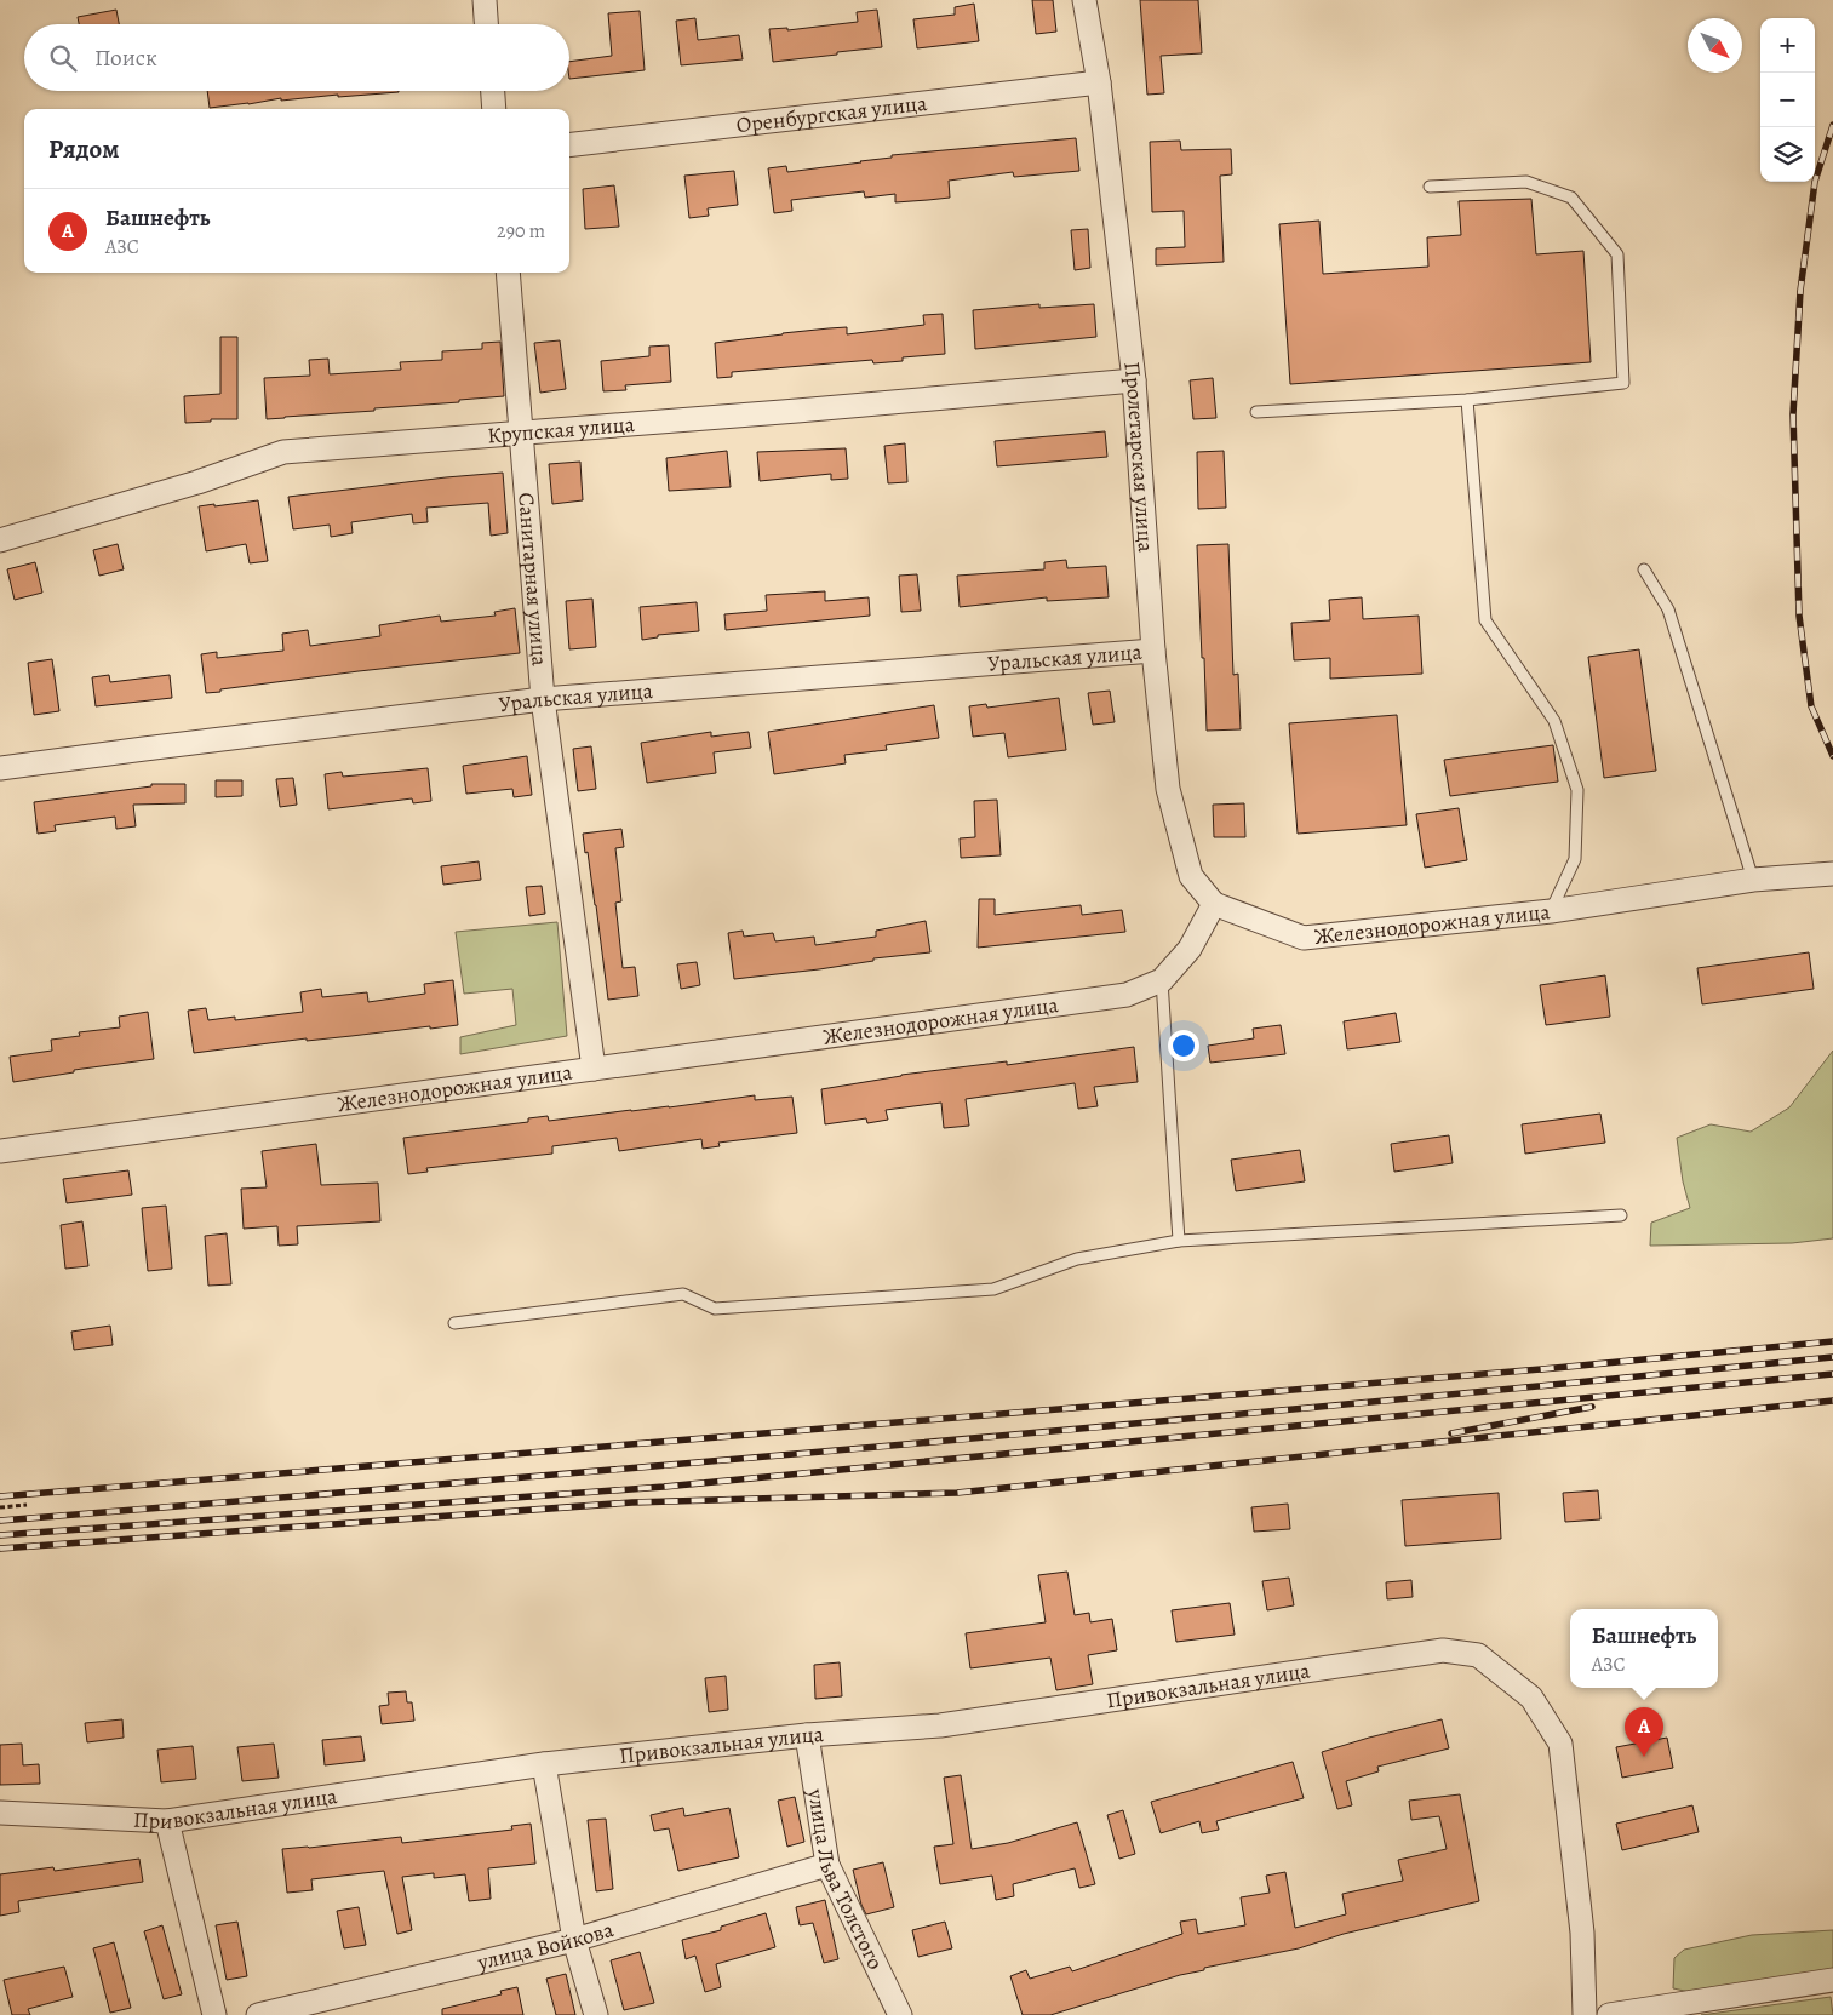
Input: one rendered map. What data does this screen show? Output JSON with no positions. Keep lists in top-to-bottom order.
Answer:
{
  "streets": {
    "street": [
      "Оренбургская улица",
      "Крупская улица",
      "Пролетарская улица",
      "Санитарная улица",
      "Уральская улица",
      "Железнодорожная улица",
      "Привокзальная улица",
      "улица Льва Толстого",
      "улица Войкова"
    ]
  },
  "crossings": [
    ["Оренбургская улица", "Пролетарская улица"],
    ["Крупская улица", "Пролетарская улица"],
    ["Крупская улица", "Санитарная улица"],
    ["Пролетарская улица", "Уральская улица"],
    ["Пролетарская улица", "Железнодорожная улица"],
    ["Санитарная улица", "Уральская улица"],
    ["Санитарная улица", "Железнодорожная улица"],
    ["Привокзальная улица", "улица Льва Толстого"],
    ["улица Льва Толстого", "улица Войкова"]
  ],
  "north": "bottom right",
  "page": {
    "map_buttons": ["+", "−"],
    "search": "Поиск",
    "heading": "Рядом",
    "list": [
      {
        "mark": "A",
        "name": "Башнефть",
        "note": "АЗС",
        "value": "290 m"
      }
    ],
    "popup": ["Башнефть", "АЗС"],
    "pins": "A"
  }
}
